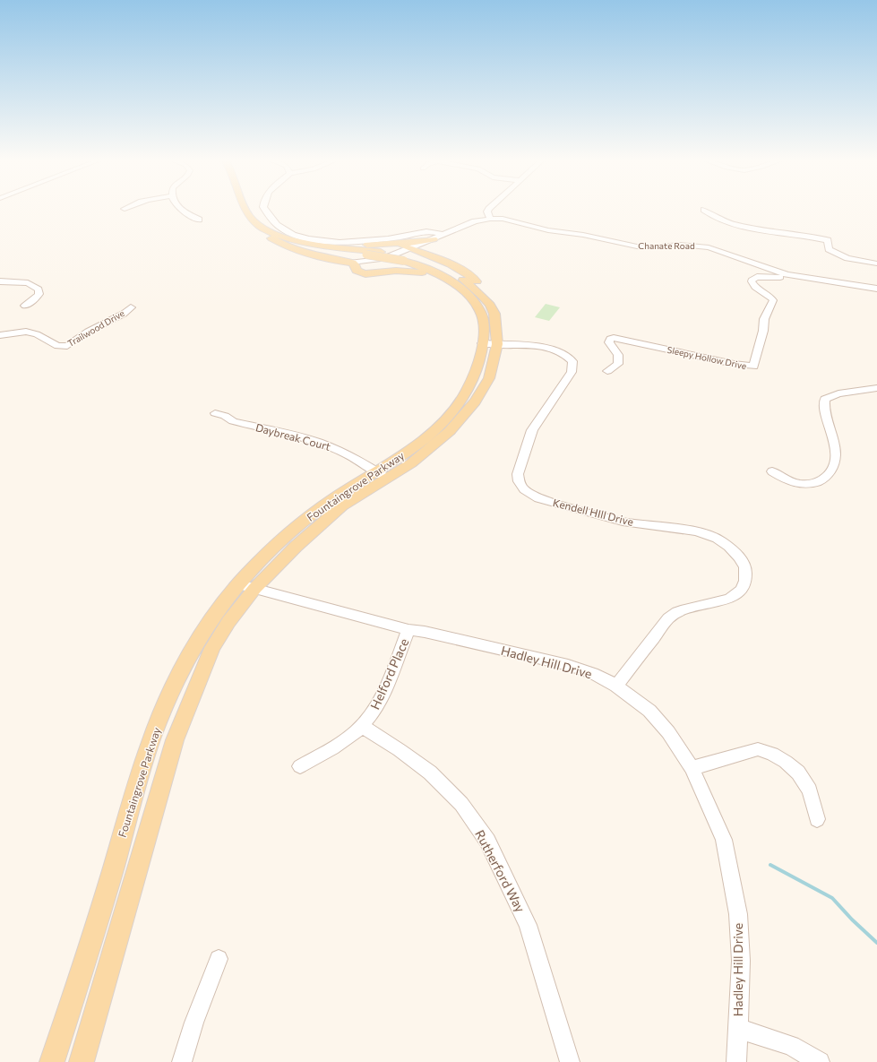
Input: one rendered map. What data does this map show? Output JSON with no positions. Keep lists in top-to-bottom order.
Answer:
{
  "streets": {
    "main road": ["Fountaingrove Parkway"],
    "street": [
      "Chanate Road",
      "Trailwood Drive",
      "Sleepy Hollow Drive",
      "Daybreak Court",
      "Kendell HIll Drive",
      "Hadley Hill Drive",
      "Helford Place",
      "Rutherford Way"
    ]
  },
  "crossings": [
    ["Chanate Road", "Sleepy Hollow Drive"],
    ["Chanate Road", "Fountaingrove Parkway"],
    ["Daybreak Court", "Fountaingrove Parkway"],
    ["Fountaingrove Parkway", "Kendell HIll Drive"],
    ["Fountaingrove Parkway", "Hadley Hill Drive"],
    ["Kendell HIll Drive", "Hadley Hill Drive"],
    ["Hadley Hill Drive", "Helford Place"],
    ["Helford Place", "Rutherford Way"]
  ]
}
